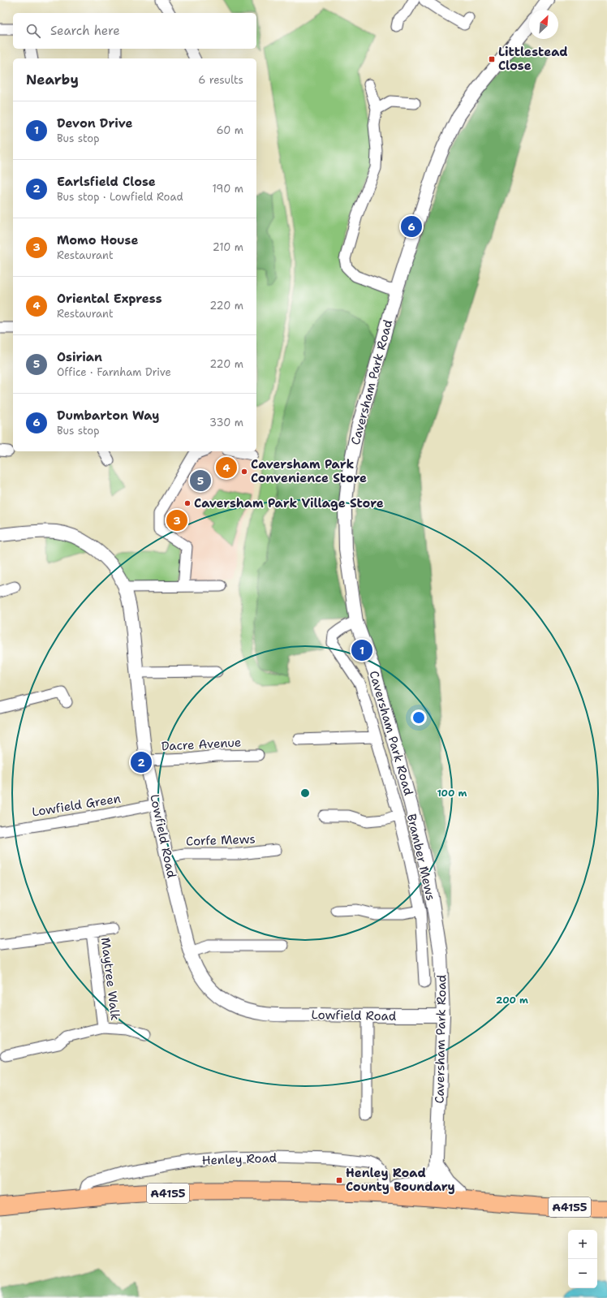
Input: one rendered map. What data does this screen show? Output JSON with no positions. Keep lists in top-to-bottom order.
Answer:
{
  "streets": {
    "main road": ["A4155"],
    "street": [
      "Caversham Park Road",
      "Dacre Avenue",
      "Lowfield Green",
      "Lowfield Road",
      "Corfe Mews",
      "Bramber Mews",
      "Maytree Walk",
      "Henley Road"
    ]
  },
  "crossings": [
    ["Caversham Park Road", "Lowfield Road"],
    ["Caversham Park Road", "Bramber Mews"],
    ["Caversham Park Road", "A4155"],
    ["Dacre Avenue", "Lowfield Road"],
    ["Lowfield Green", "Lowfield Road"],
    ["Lowfield Road", "Corfe Mews"],
    ["Henley Road", "A4155"]
  ],
  "places": {
    "transit": ["Littlestead Close", "Henley Road County Boundary"],
    "other": ["Caversham Park Convenience Store", "Caversham Park Village Store"]
  },
  "north": "top right",
  "page": {
    "search": "Search here",
    "heading": ["Nearby", "6 results"],
    "list": [
      {
        "mark": "1",
        "name": "Devon Drive",
        "note": "Bus stop",
        "value": "60 m"
      },
      {
        "mark": "2",
        "name": "Earlsfield Close",
        "note": "Bus stop · Lowfield Road",
        "value": "190 m"
      },
      {
        "mark": "3",
        "name": "Momo House",
        "note": "Restaurant",
        "value": "210 m"
      },
      {
        "mark": "4",
        "name": "Oriental Express",
        "note": "Restaurant",
        "value": "220 m"
      },
      {
        "mark": "5",
        "name": "Osirian",
        "note": "Office · Farnham Drive",
        "value": "220 m"
      },
      {
        "mark": "6",
        "name": "Dumbarton Way",
        "note": "Bus stop",
        "value": "330 m"
      }
    ],
    "pins": [
      "6",
      "4",
      "5",
      "3",
      "1",
      "2"
    ],
    "map_buttons": ["+", "−"]
  },
  "rings": ["100 m", "200 m"]
}
